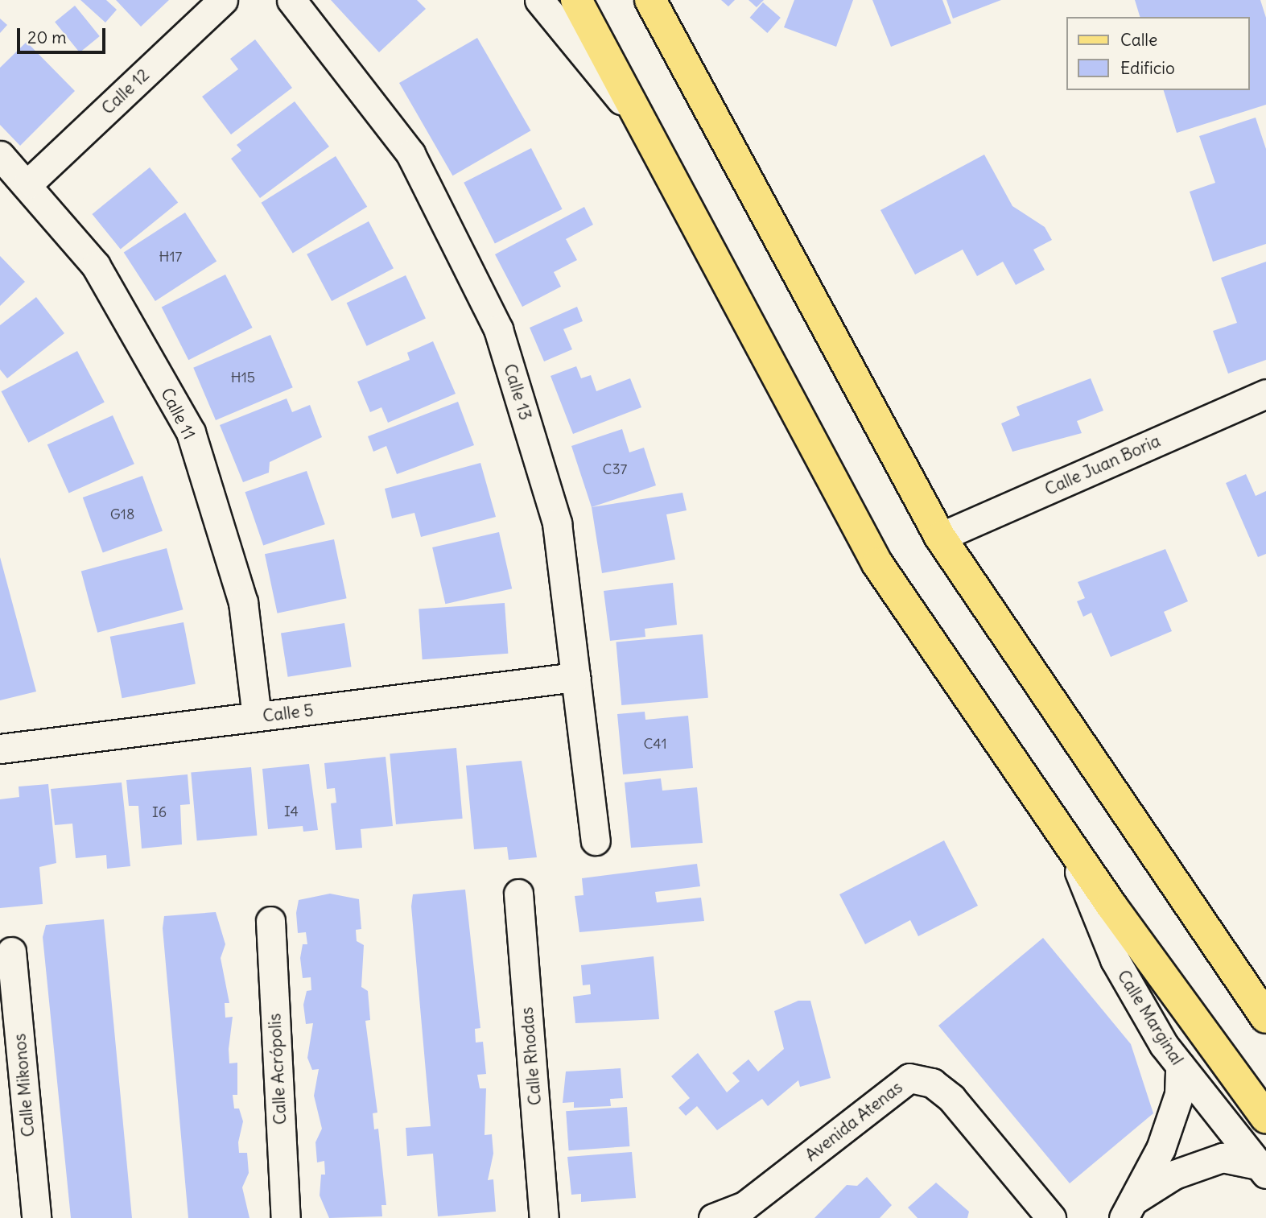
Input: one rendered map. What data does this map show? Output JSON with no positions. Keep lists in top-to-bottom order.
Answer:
{
  "streets": {
    "street": [
      "Calle 12",
      "Calle 13",
      "Calle 11",
      "Calle Juan Boria",
      "Calle 5",
      "Calle Marginal",
      "Calle Rhodas",
      "Calle Acrópolis",
      "Calle Mikonos",
      "Avenida Atenas"
    ]
  },
  "crossings": [
    ["Calle 12", "Calle 11"],
    ["Calle 13", "Calle 5"],
    ["Calle 11", "Calle 5"]
  ],
  "house_numbers": [
    "H17",
    "H15",
    "C37",
    "G18",
    "C41",
    "I4",
    "I6"
  ],
  "legend": ["Calle", "Edificio"],
  "scale_bar": "20 m"
}
